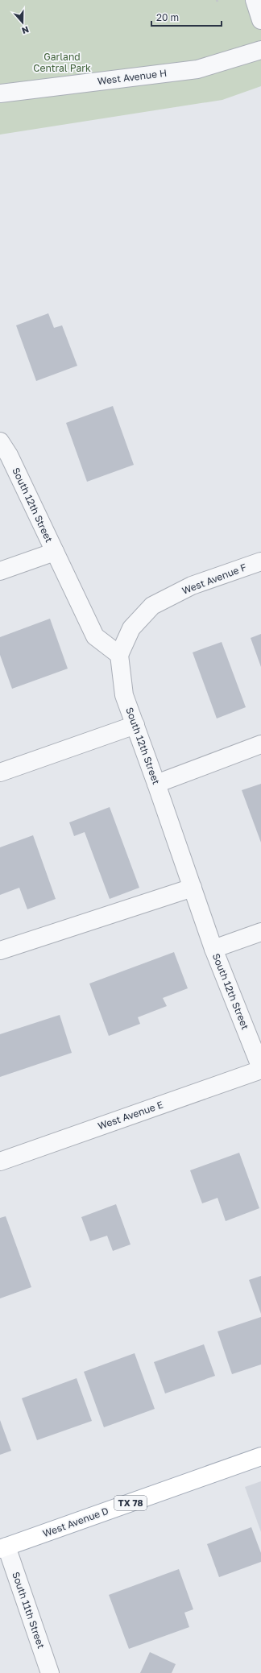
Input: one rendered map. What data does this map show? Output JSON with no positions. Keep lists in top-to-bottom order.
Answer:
{
  "streets": {
    "main road": ["TX 78", "West Avenue D"],
    "street": [
      "West Avenue H",
      "South 12th Street",
      "West Avenue F",
      "West Avenue E",
      "South 11th Street"
    ]
  },
  "crossings": [
    ["South 12th Street", "West Avenue F"],
    ["South 12th Street", "West Avenue E"],
    ["West Avenue D", "South 11th Street"]
  ],
  "parks": ["Garland Central Park"],
  "scale_bar": "20 m",
  "north": "bottom"
}
